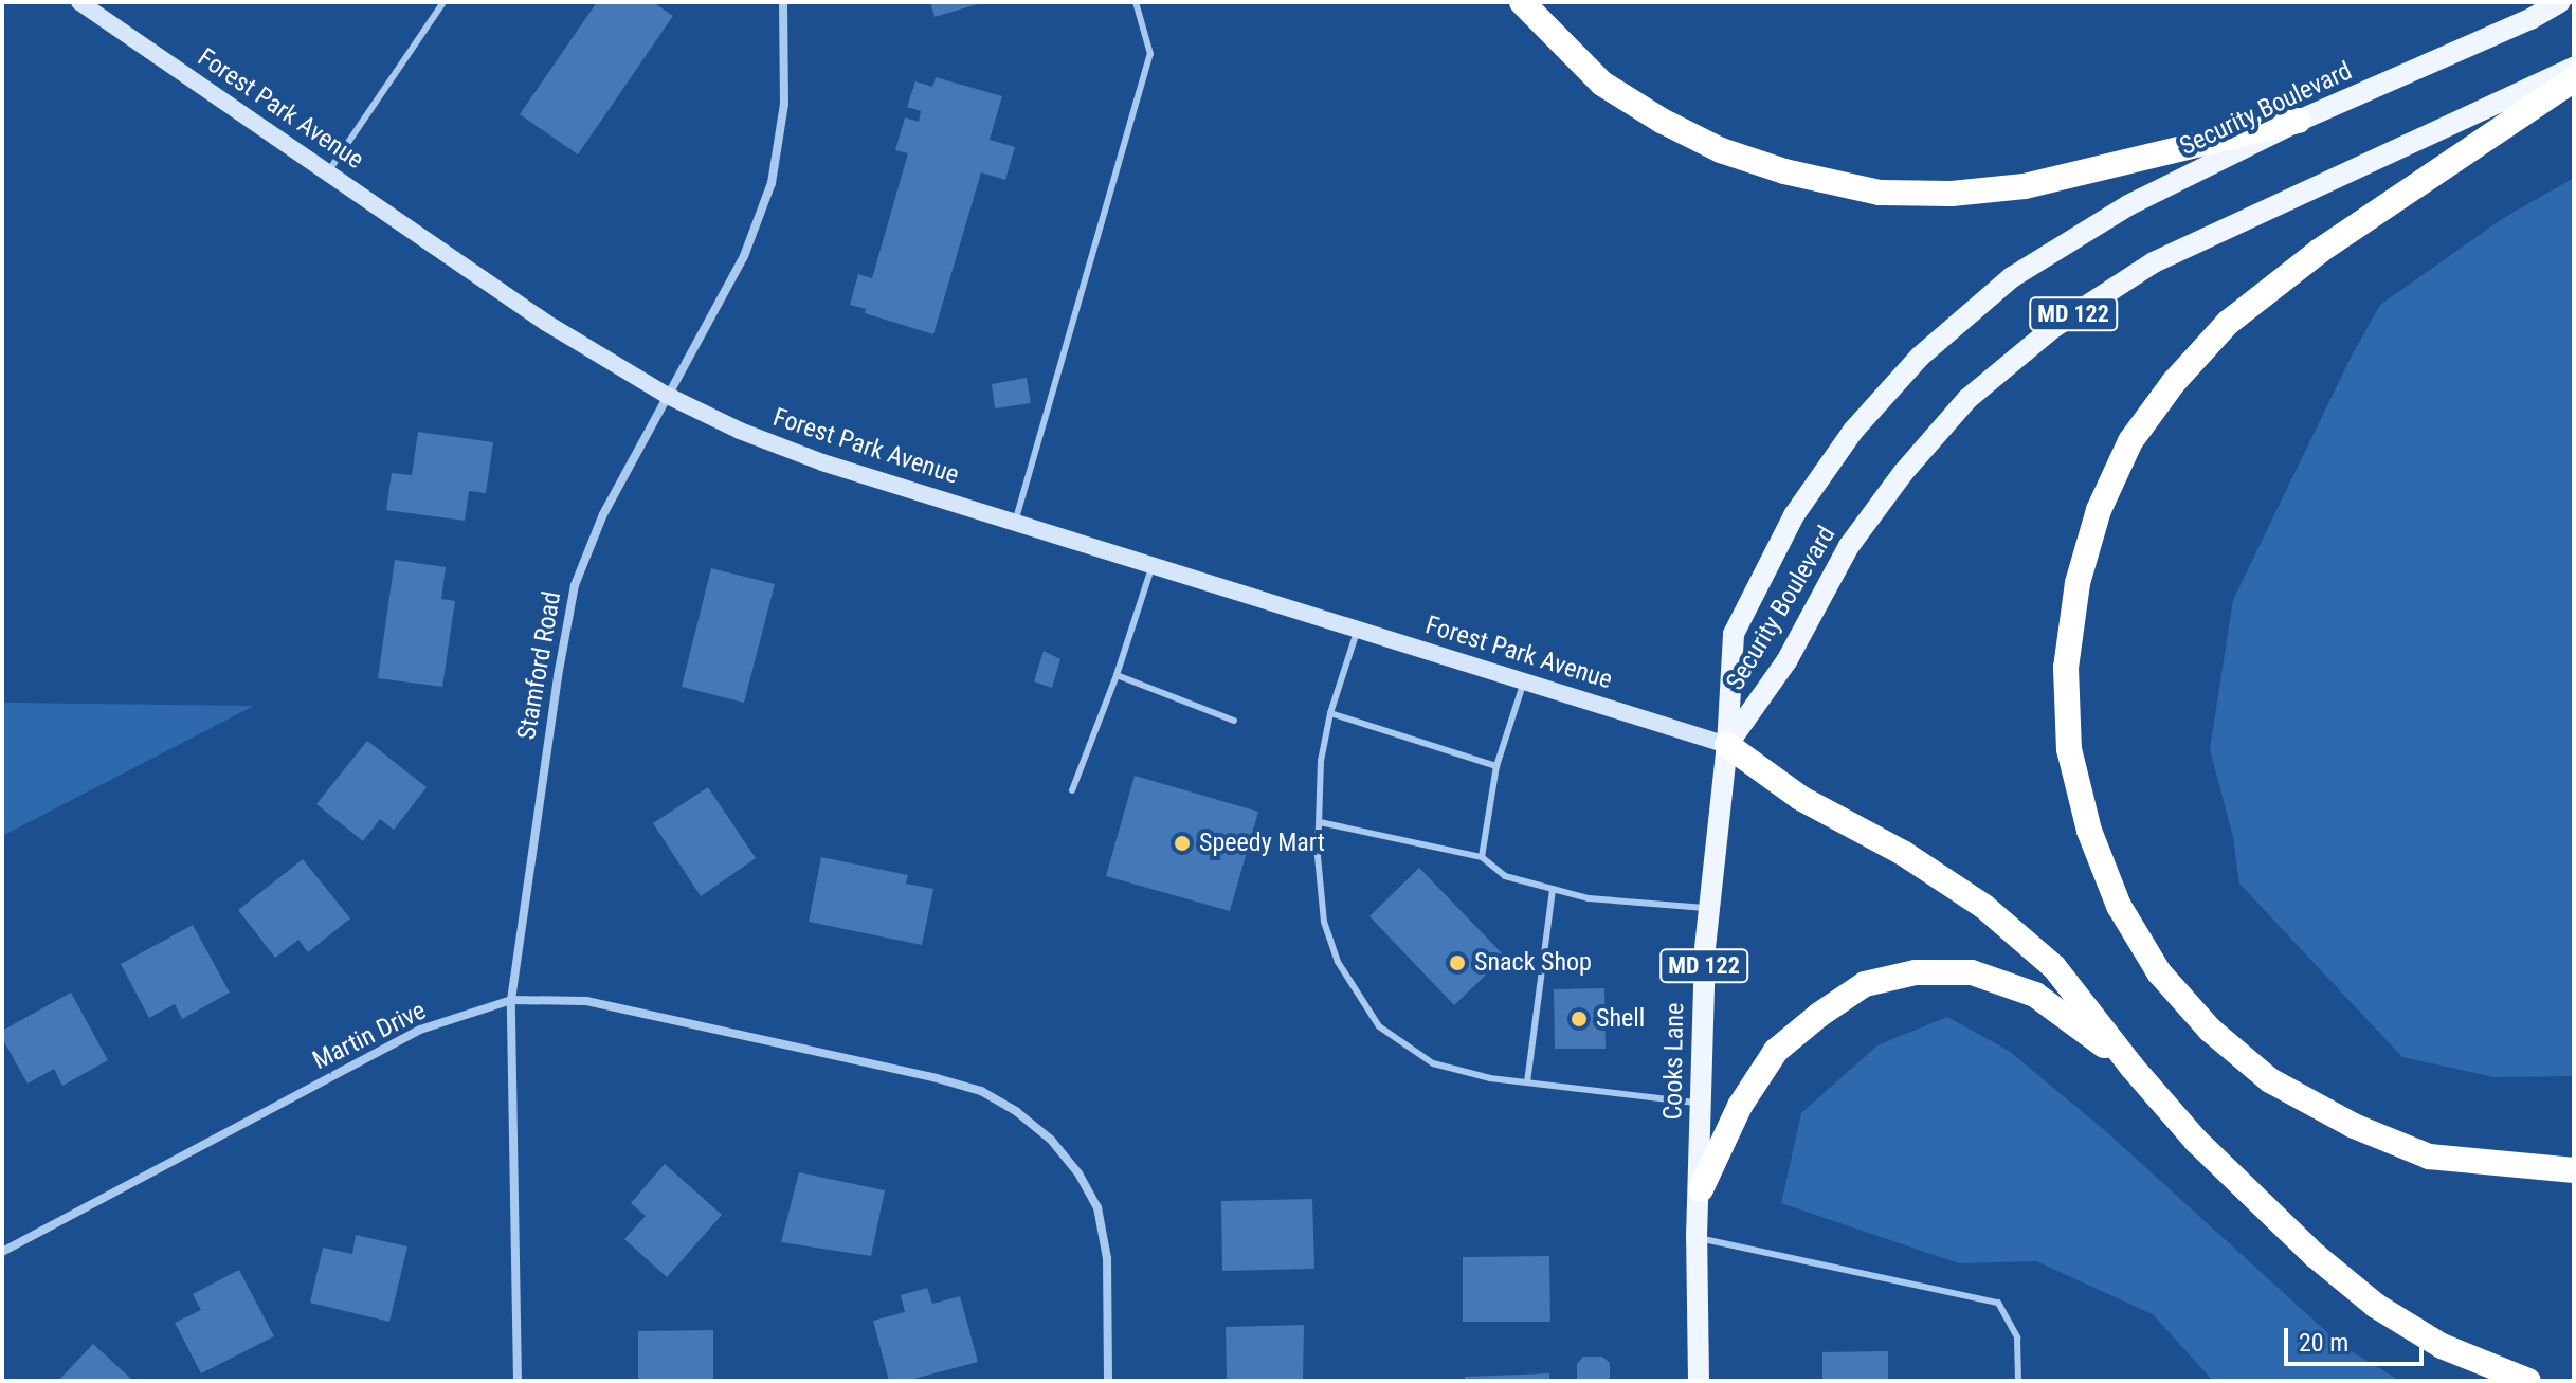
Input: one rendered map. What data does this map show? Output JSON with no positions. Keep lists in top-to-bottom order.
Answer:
{
  "streets": {
    "main road": ["Security Boulevard", "MD 122", "Cooks Lane"],
    "street": ["Forest Park Avenue", "Stamford Road", "Martin Drive"]
  },
  "crossings": [
    ["Forest Park Avenue", "Security Boulevard"],
    ["Forest Park Avenue", "Stamford Road"],
    ["Forest Park Avenue", "Cooks Lane"],
    ["Security Boulevard", "Cooks Lane"],
    ["Stamford Road", "Martin Drive"]
  ],
  "places": ["Speedy Mart", "Snack Shop", "Shell"],
  "scale_bar": "20 m"
}
